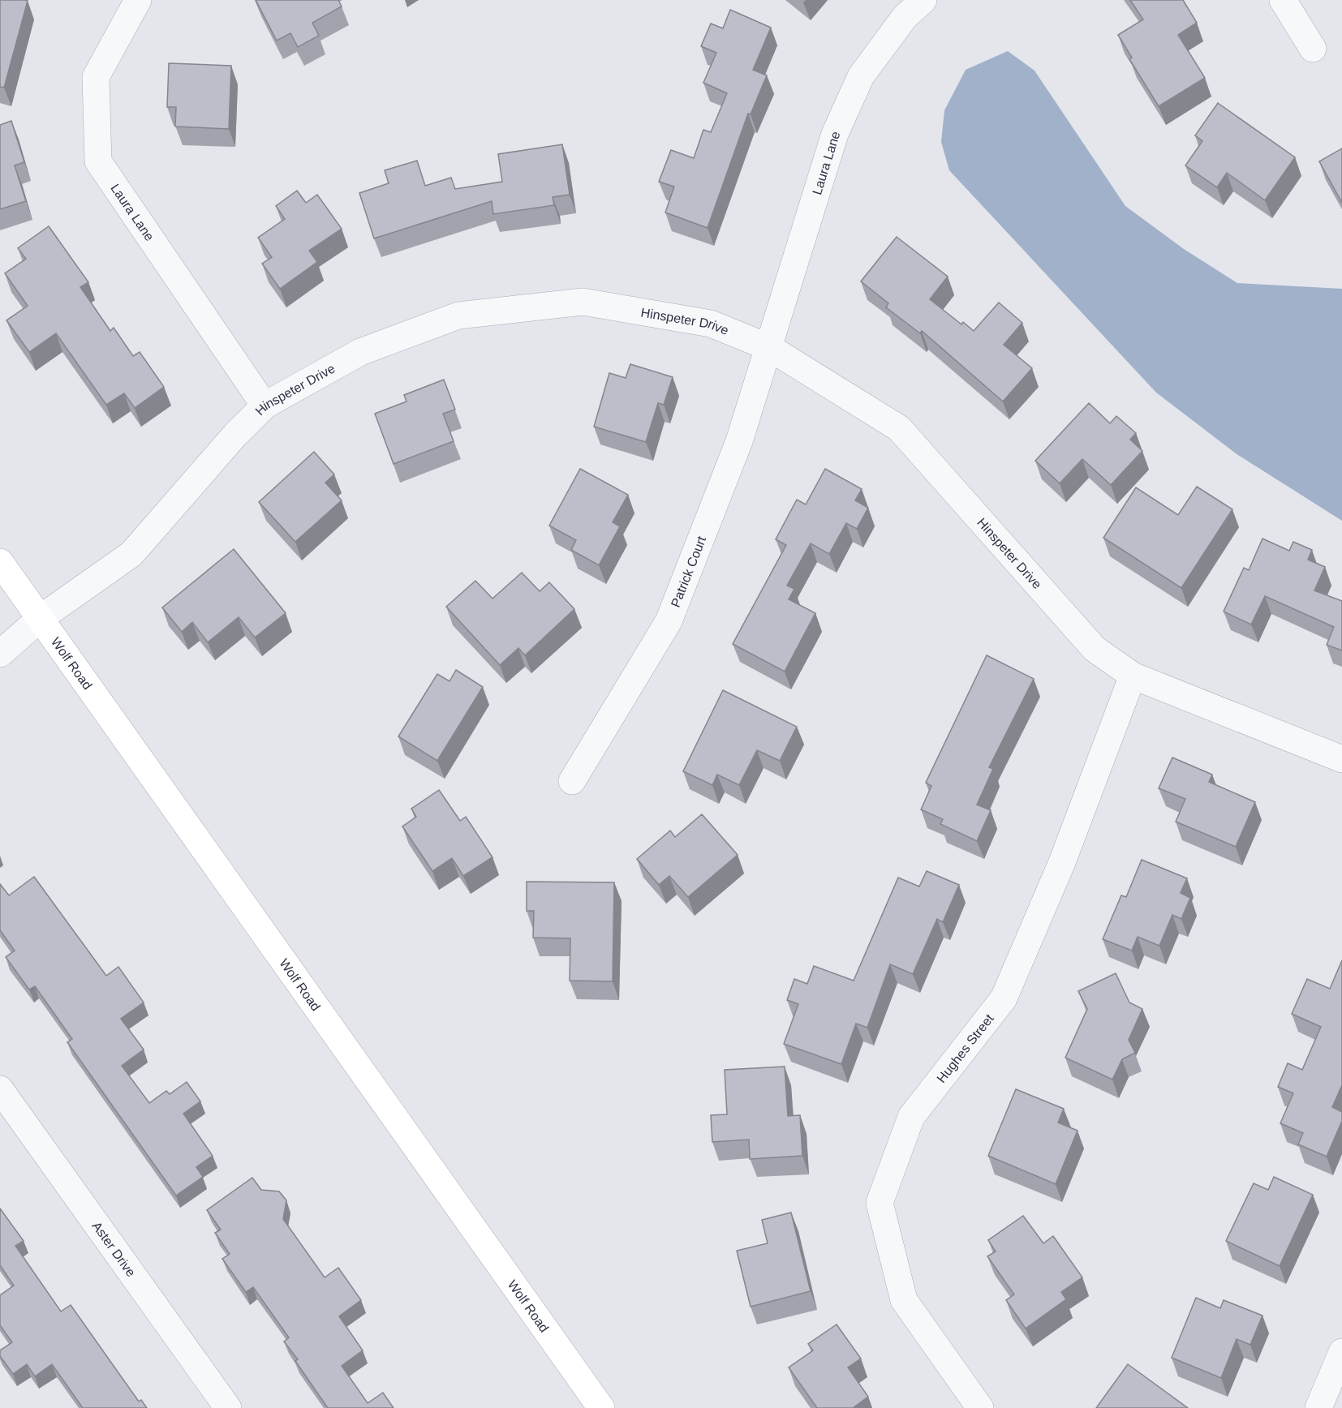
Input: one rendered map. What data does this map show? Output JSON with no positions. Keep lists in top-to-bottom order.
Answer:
{
  "streets": {
    "main road": ["Wolf Road"],
    "street": [
      "Laura Lane",
      "Hinspeter Drive",
      "Patrick Court",
      "Hughes Street",
      "Aster Drive"
    ]
  },
  "crossings": [
    ["Laura Lane", "Hinspeter Drive"],
    ["Laura Lane", "Patrick Court"],
    ["Hinspeter Drive", "Patrick Court"],
    ["Hinspeter Drive", "Wolf Road"],
    ["Hinspeter Drive", "Hughes Street"]
  ]
}
